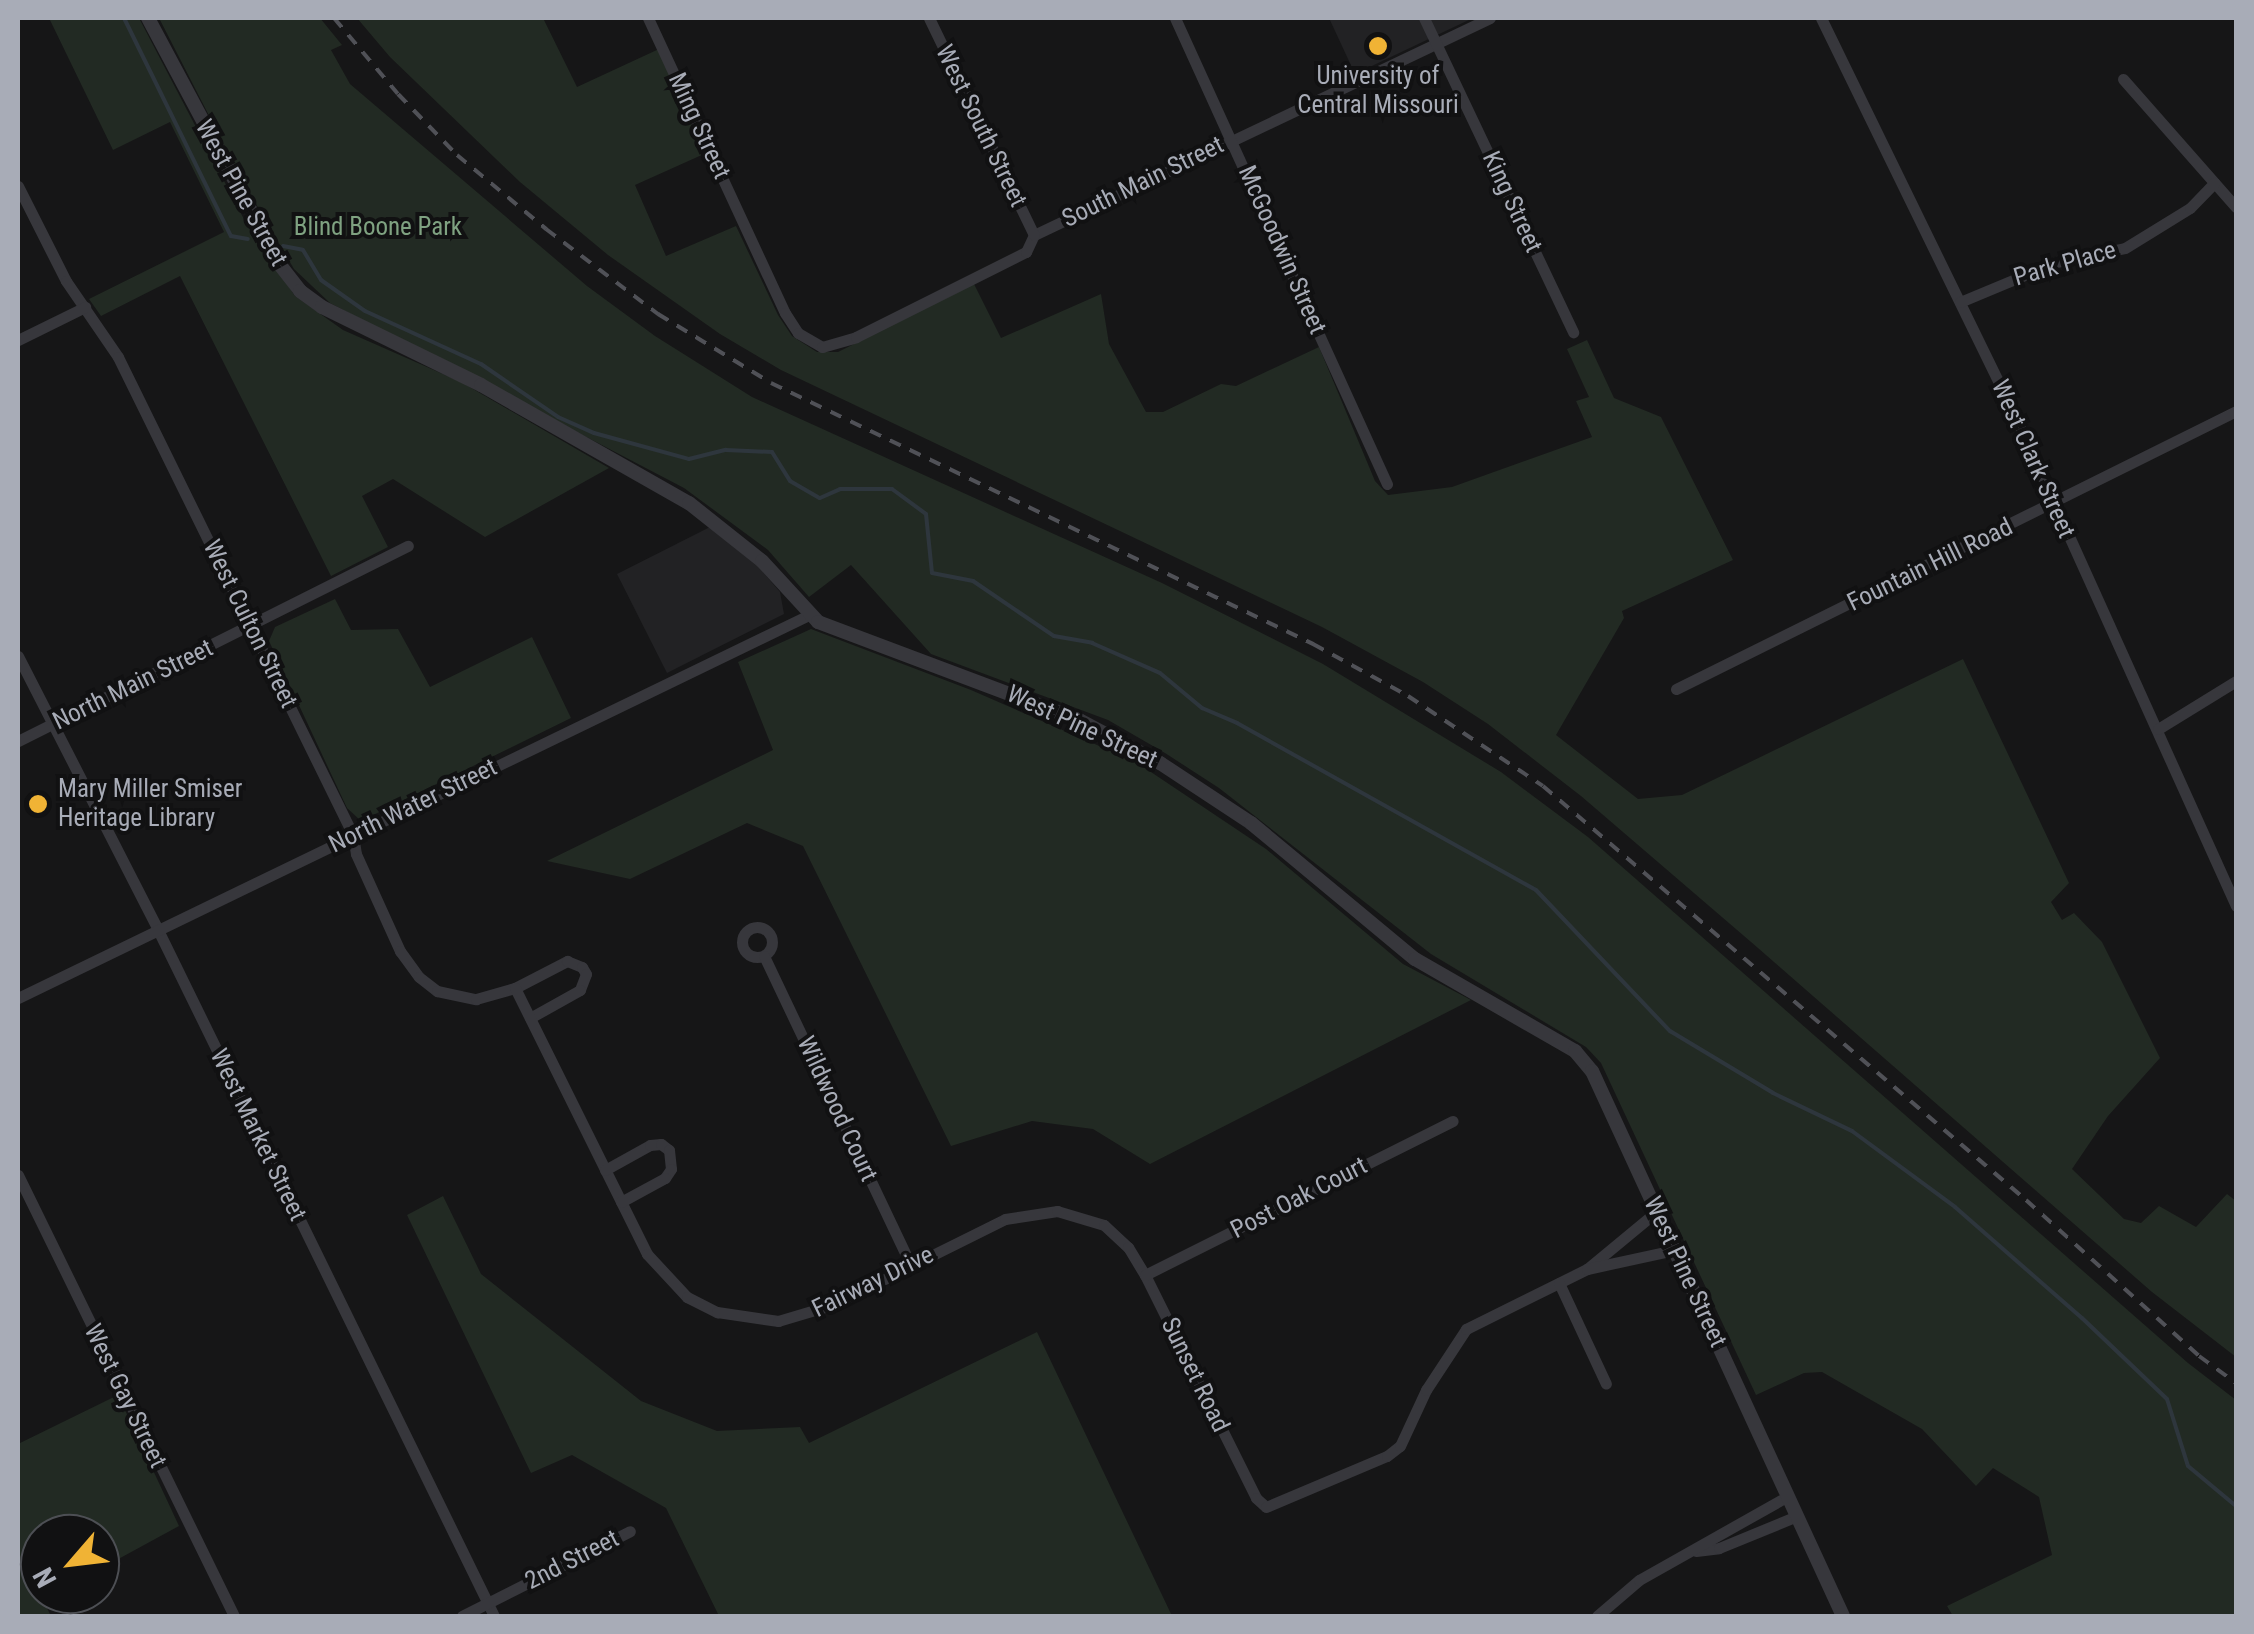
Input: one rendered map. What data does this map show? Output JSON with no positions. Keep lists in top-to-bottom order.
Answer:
{
  "streets": {
    "street": [
      "Ming Street",
      "West South Street",
      "South Main Street",
      "West Pine Street",
      "King Street",
      "McGoodwin Street",
      "Park Place",
      "West Clark Street",
      "Fountain Hill Road",
      "West Culton Street",
      "North Main Street",
      "North Water Street",
      "Wildwood Court",
      "West Market Street",
      "Post Oak Court",
      "Fairway Drive",
      "Sunset Road",
      "West Gay Street",
      "2nd Street"
    ]
  },
  "crossings": [
    ["Ming Street", "South Main Street"],
    ["West South Street", "South Main Street"],
    ["South Main Street", "King Street"],
    ["South Main Street", "McGoodwin Street"],
    ["West Pine Street", "North Water Street"],
    ["Park Place", "West Clark Street"],
    ["West Clark Street", "Fountain Hill Road"],
    ["West Culton Street", "North Main Street"],
    ["West Culton Street", "North Water Street"],
    ["West Culton Street", "Fairway Drive"],
    ["North Main Street", "West Market Street"],
    ["North Water Street", "West Market Street"],
    ["Wildwood Court", "Fairway Drive"],
    ["West Market Street", "2nd Street"],
    ["Post Oak Court", "Fairway Drive"],
    ["Post Oak Court", "Sunset Road"],
    ["Fairway Drive", "Sunset Road"]
  ],
  "parks": ["Blind Boone Park"],
  "places": ["University of Central Missouri", "Mary Miller Smiser Heritage Library"],
  "north": "bottom left"
}
